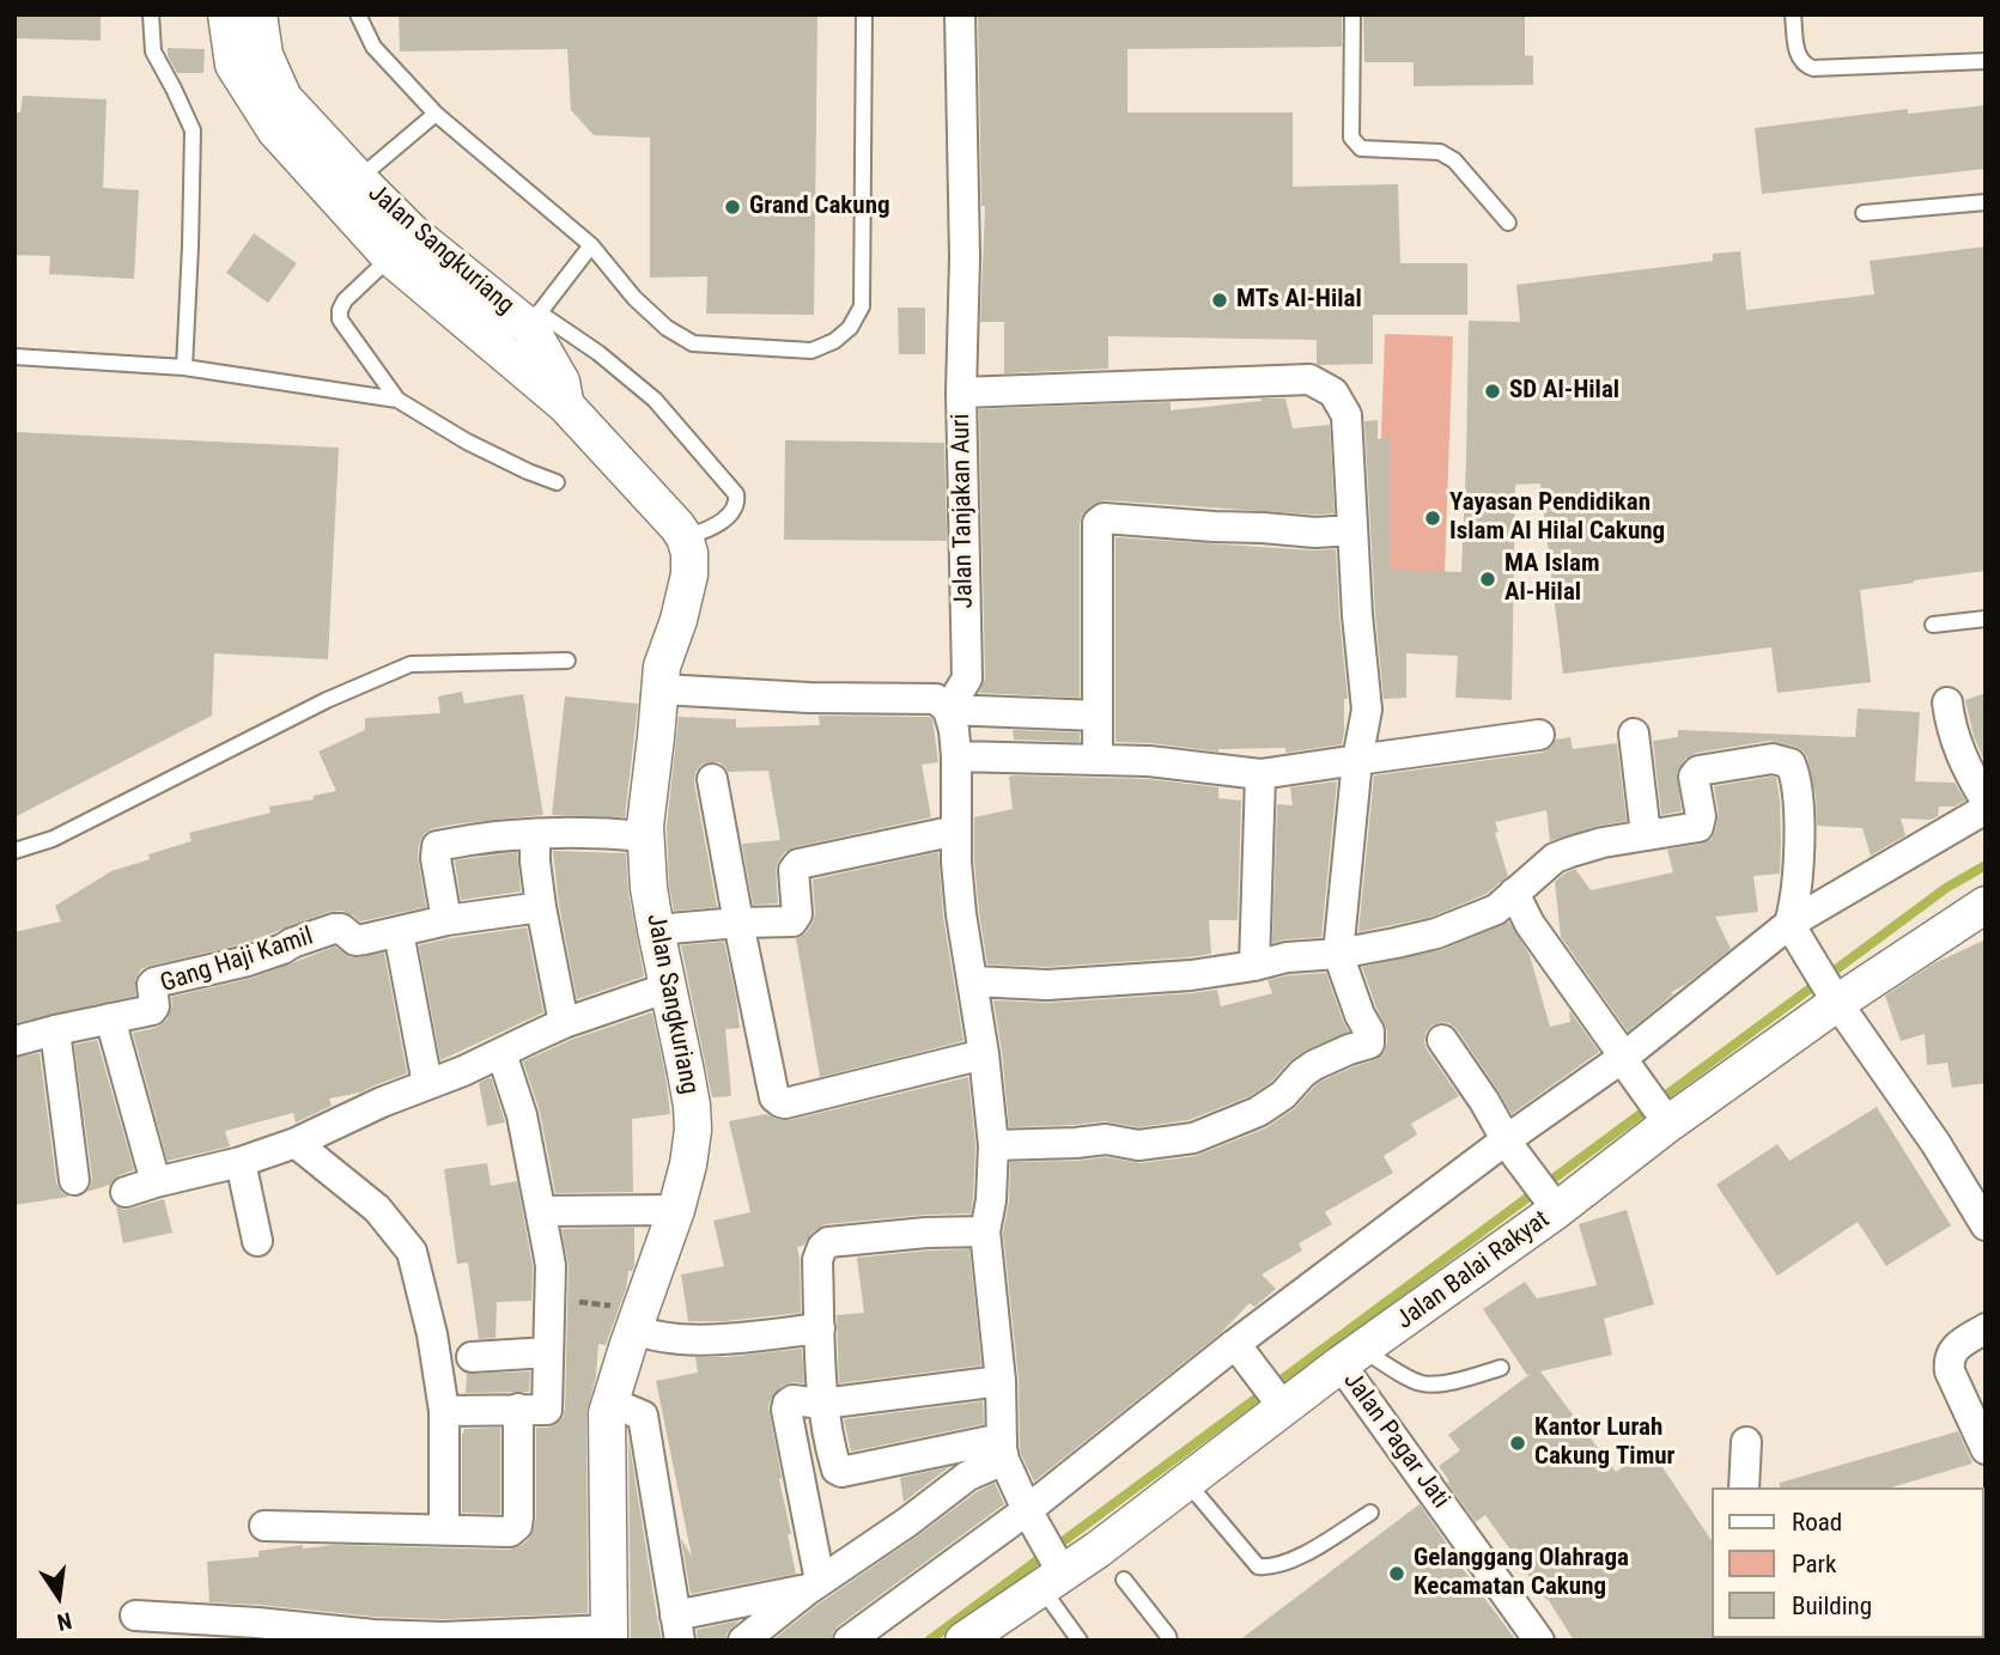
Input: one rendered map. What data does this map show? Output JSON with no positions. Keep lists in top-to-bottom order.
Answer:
{
  "streets": {
    "street": [
      "Jalan Sangkuriang",
      "Jalan Tanjakan Auri",
      "Gang Haji Kamil",
      "Jalan Balai Rakyat",
      "Jalan Pagar Jati"
    ]
  },
  "crossings": [
    ["Jalan Balai Rakyat", "Jalan Pagar Jati"]
  ],
  "places": [
    "Grand Cakung",
    "MTs Al-Hilal",
    "SD Al-Hilal",
    "Yayasan Pendidikan Islam Al Hilal Cakung",
    "MA Islam Al-Hilal",
    "Kantor Lurah Cakung Timur",
    "Gelanggang Olahraga Kecamatan Cakung"
  ],
  "legend": ["Road", "Park", "Building"],
  "north": "bottom"
}
